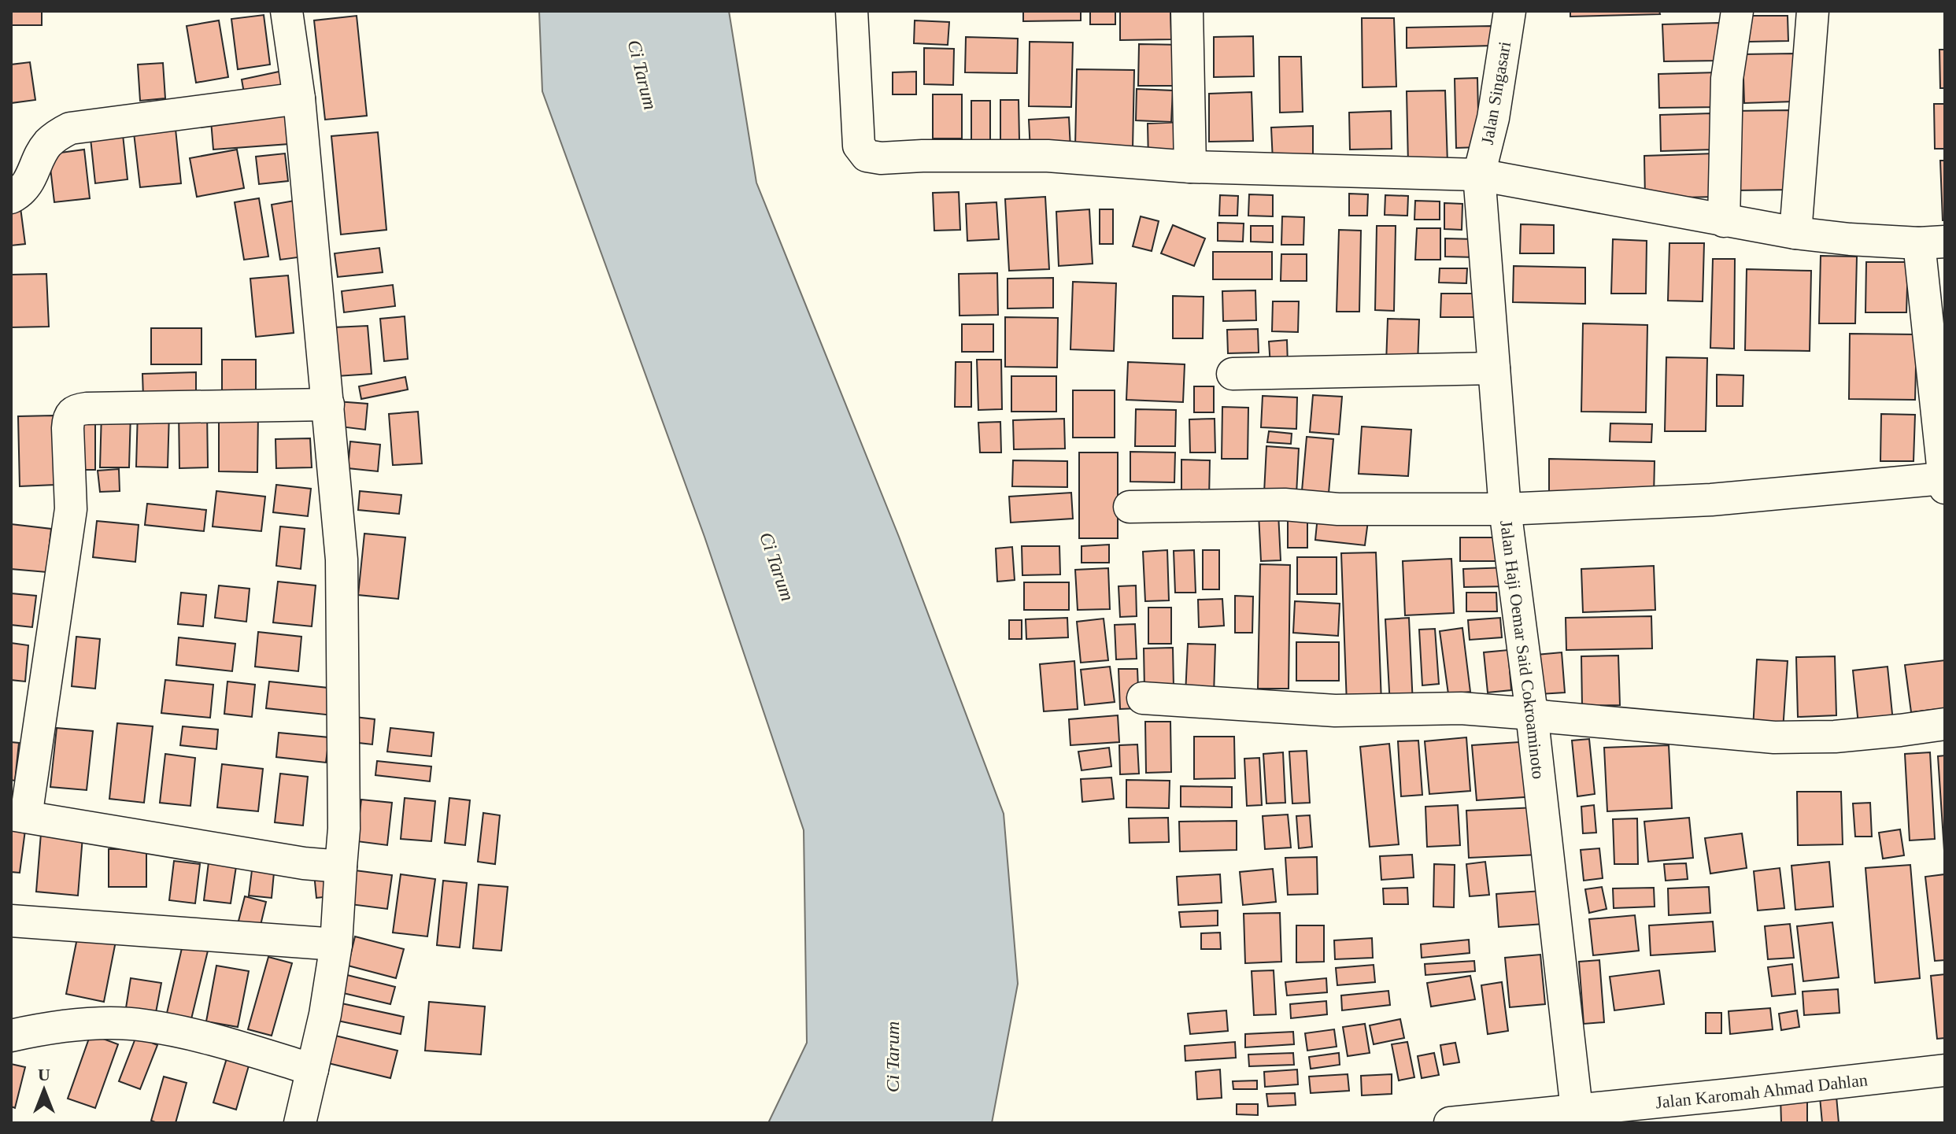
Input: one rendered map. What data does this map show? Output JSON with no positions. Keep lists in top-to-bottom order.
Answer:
{
  "streets": {
    "street": ["Jalan Singasari", "Jalan Haji Oemar Said Cokroaminoto", "Jalan Karomah Ahmad Dahlan"]
  },
  "crossings": [
    ["Jalan Singasari", "Jalan Haji Oemar Said Cokroaminoto"],
    ["Jalan Haji Oemar Said Cokroaminoto", "Jalan Karomah Ahmad Dahlan"]
  ],
  "water": ["Ci Tarum"],
  "north": "top"
}
